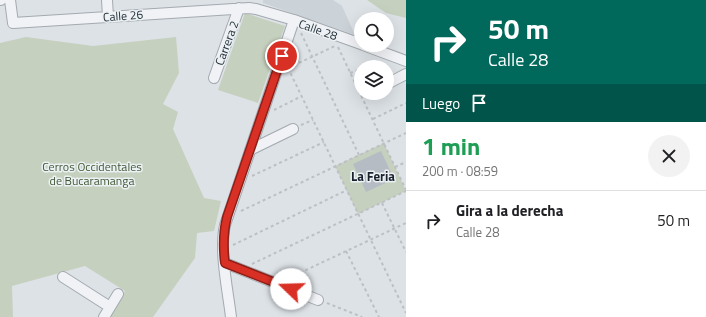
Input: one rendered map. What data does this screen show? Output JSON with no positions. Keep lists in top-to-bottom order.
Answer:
{
  "streets": {
    "street": ["Calle 26", "Calle 28", "Carrera 2"]
  },
  "crossings": [
    ["Calle 26", "Carrera 2"]
  ],
  "districts": ["La Feria"],
  "parks": ["Cerros Occidentales de Bucaramanga"],
  "page": {
    "turn": ["50 m", "Calle 28"],
    "then": "Luego",
    "heading": ["1 min", "200 m · 08:59"],
    "list": [
      {
        "name": "Gira a la derecha",
        "note": "Calle 28",
        "value": "50 m"
      }
    ]
  }
}
